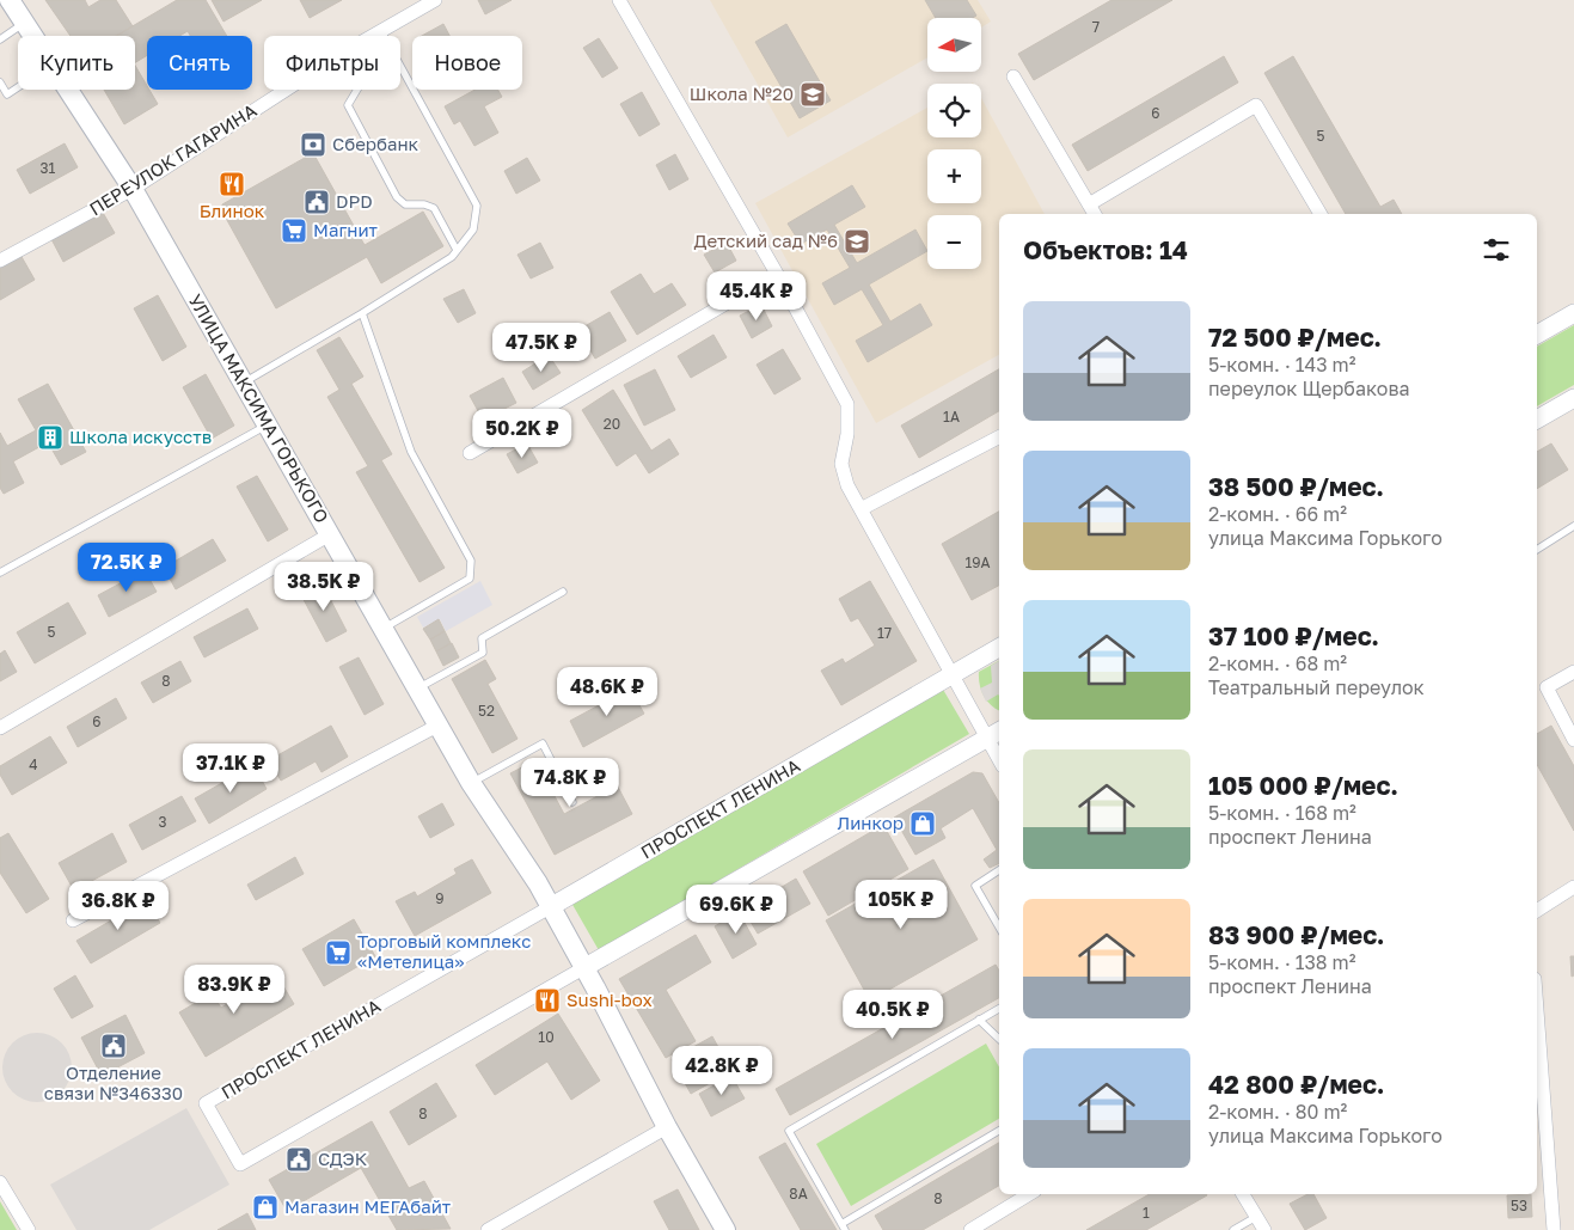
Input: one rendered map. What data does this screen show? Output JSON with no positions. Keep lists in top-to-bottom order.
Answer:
{
  "streets": {
    "main road": ["УЛИЦА МАКСИМА ГОРЬКОГО"],
    "street": ["ПЕРЕУЛОК ГАГАРИНА", "ПРОСПЕКТ ЛЕНИНА"]
  },
  "crossings": [
    ["ПЕРЕУЛОК ГАГАРИНА", "УЛИЦА МАКСИМА ГОРЬКОГО"],
    ["УЛИЦА МАКСИМА ГОРЬКОГО", "ПРОСПЕКТ ЛЕНИНА"]
  ],
  "places": {
    "school or university": ["Школа №20", "Детский сад №6"],
    "bank": ["Сбербанк"],
    "restaurant": ["Блинок", "Sushi-box"],
    "public building": ["DPD", "Отделение связи №346330", "СДЭК"],
    "supermarket": ["Магнит", "Торговый комплекс «Метелица»"],
    "building": ["Школа искусств"],
    "shop": ["Линкор", "Магазин МЕГАбайт"]
  },
  "house_numbers": [
    "7",
    "6",
    "5",
    "31",
    "1А",
    "20",
    "19А",
    "5",
    "17",
    "8",
    "52",
    "6",
    "4",
    "3",
    "9",
    "10",
    "8",
    "8А",
    "8",
    "53",
    "1"
  ],
  "north": "left",
  "page": {
    "map_buttons": ["+", "−"],
    "chip": [
      "Купить",
      "Снять",
      "Фильтры",
      "Новое"
    ],
    "heading": "Объектов: 14",
    "price": [
      "45.4K ₽",
      "47.5K ₽",
      "50.2K ₽",
      "72.5K ₽",
      "38.5K ₽",
      "48.6K ₽",
      "37.1K ₽",
      "74.8K ₽",
      "105K ₽",
      "36.8K ₽",
      "69.6K ₽",
      "83.9K ₽",
      "40.5K ₽",
      "42.8K ₽"
    ],
    "list": [
      {
        "name": "72 500 ₽/мес.",
        "note": "5-комн. · 143 m² · переулок Щербакова"
      },
      {
        "name": "38 500 ₽/мес.",
        "note": "2-комн. · 66 m² · улица Максима Горького"
      },
      {
        "name": "37 100 ₽/мес.",
        "note": "2-комн. · 68 m² · Театральный переулок"
      },
      {
        "name": "105 000 ₽/мес.",
        "note": "5-комн. · 168 m² · проспект Ленина"
      },
      {
        "name": "83 900 ₽/мес.",
        "note": "5-комн. · 138 m² · проспект Ленина"
      },
      {
        "name": "42 800 ₽/мес.",
        "note": "2-комн. · 80 m² · улица Максима Горького"
      }
    ]
  }
}
